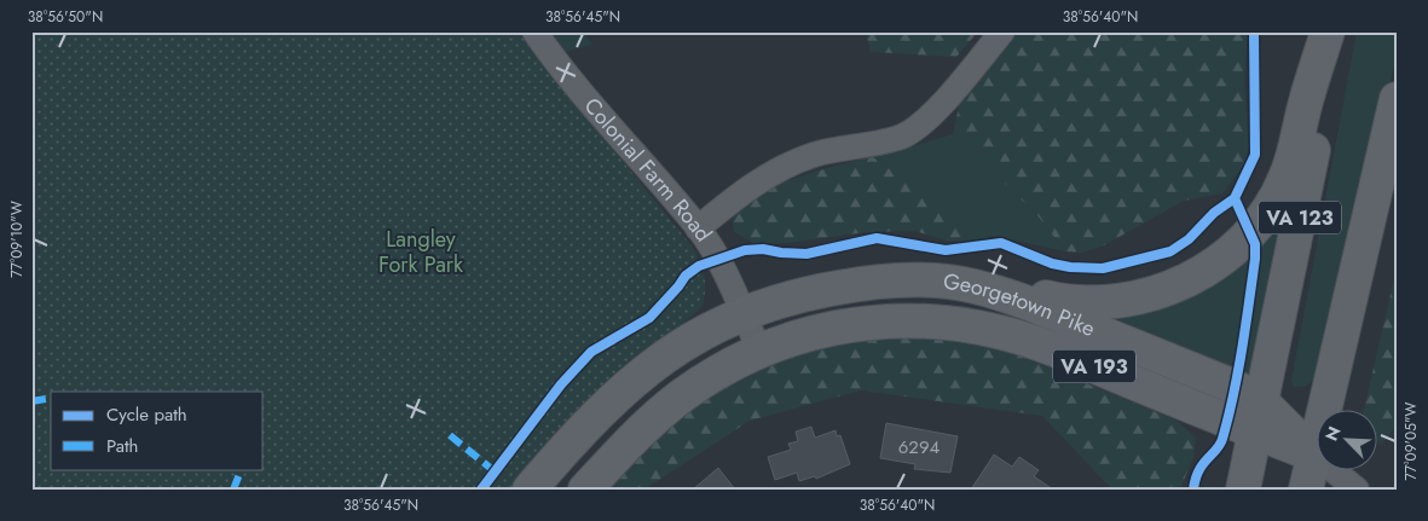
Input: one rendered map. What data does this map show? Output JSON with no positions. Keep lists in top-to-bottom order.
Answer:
{
  "streets": {
    "main road": ["VA 123", "Georgetown Pike", "VA 193"],
    "street": ["Colonial Farm Road"]
  },
  "crossings": [
    ["Colonial Farm Road", "Georgetown Pike"],
    ["VA 123", "Georgetown Pike"]
  ],
  "parks": ["Langley Fork Park"],
  "house_numbers": ["6294"],
  "legend": ["Cycle path", "Path"],
  "north": "top left",
  "coordinates": [
    "38°56'50\"N",
    "38°56'45\"N",
    "38°56'40\"N",
    "77°09'10\"W",
    "77°09'05\"W"
  ]
}
